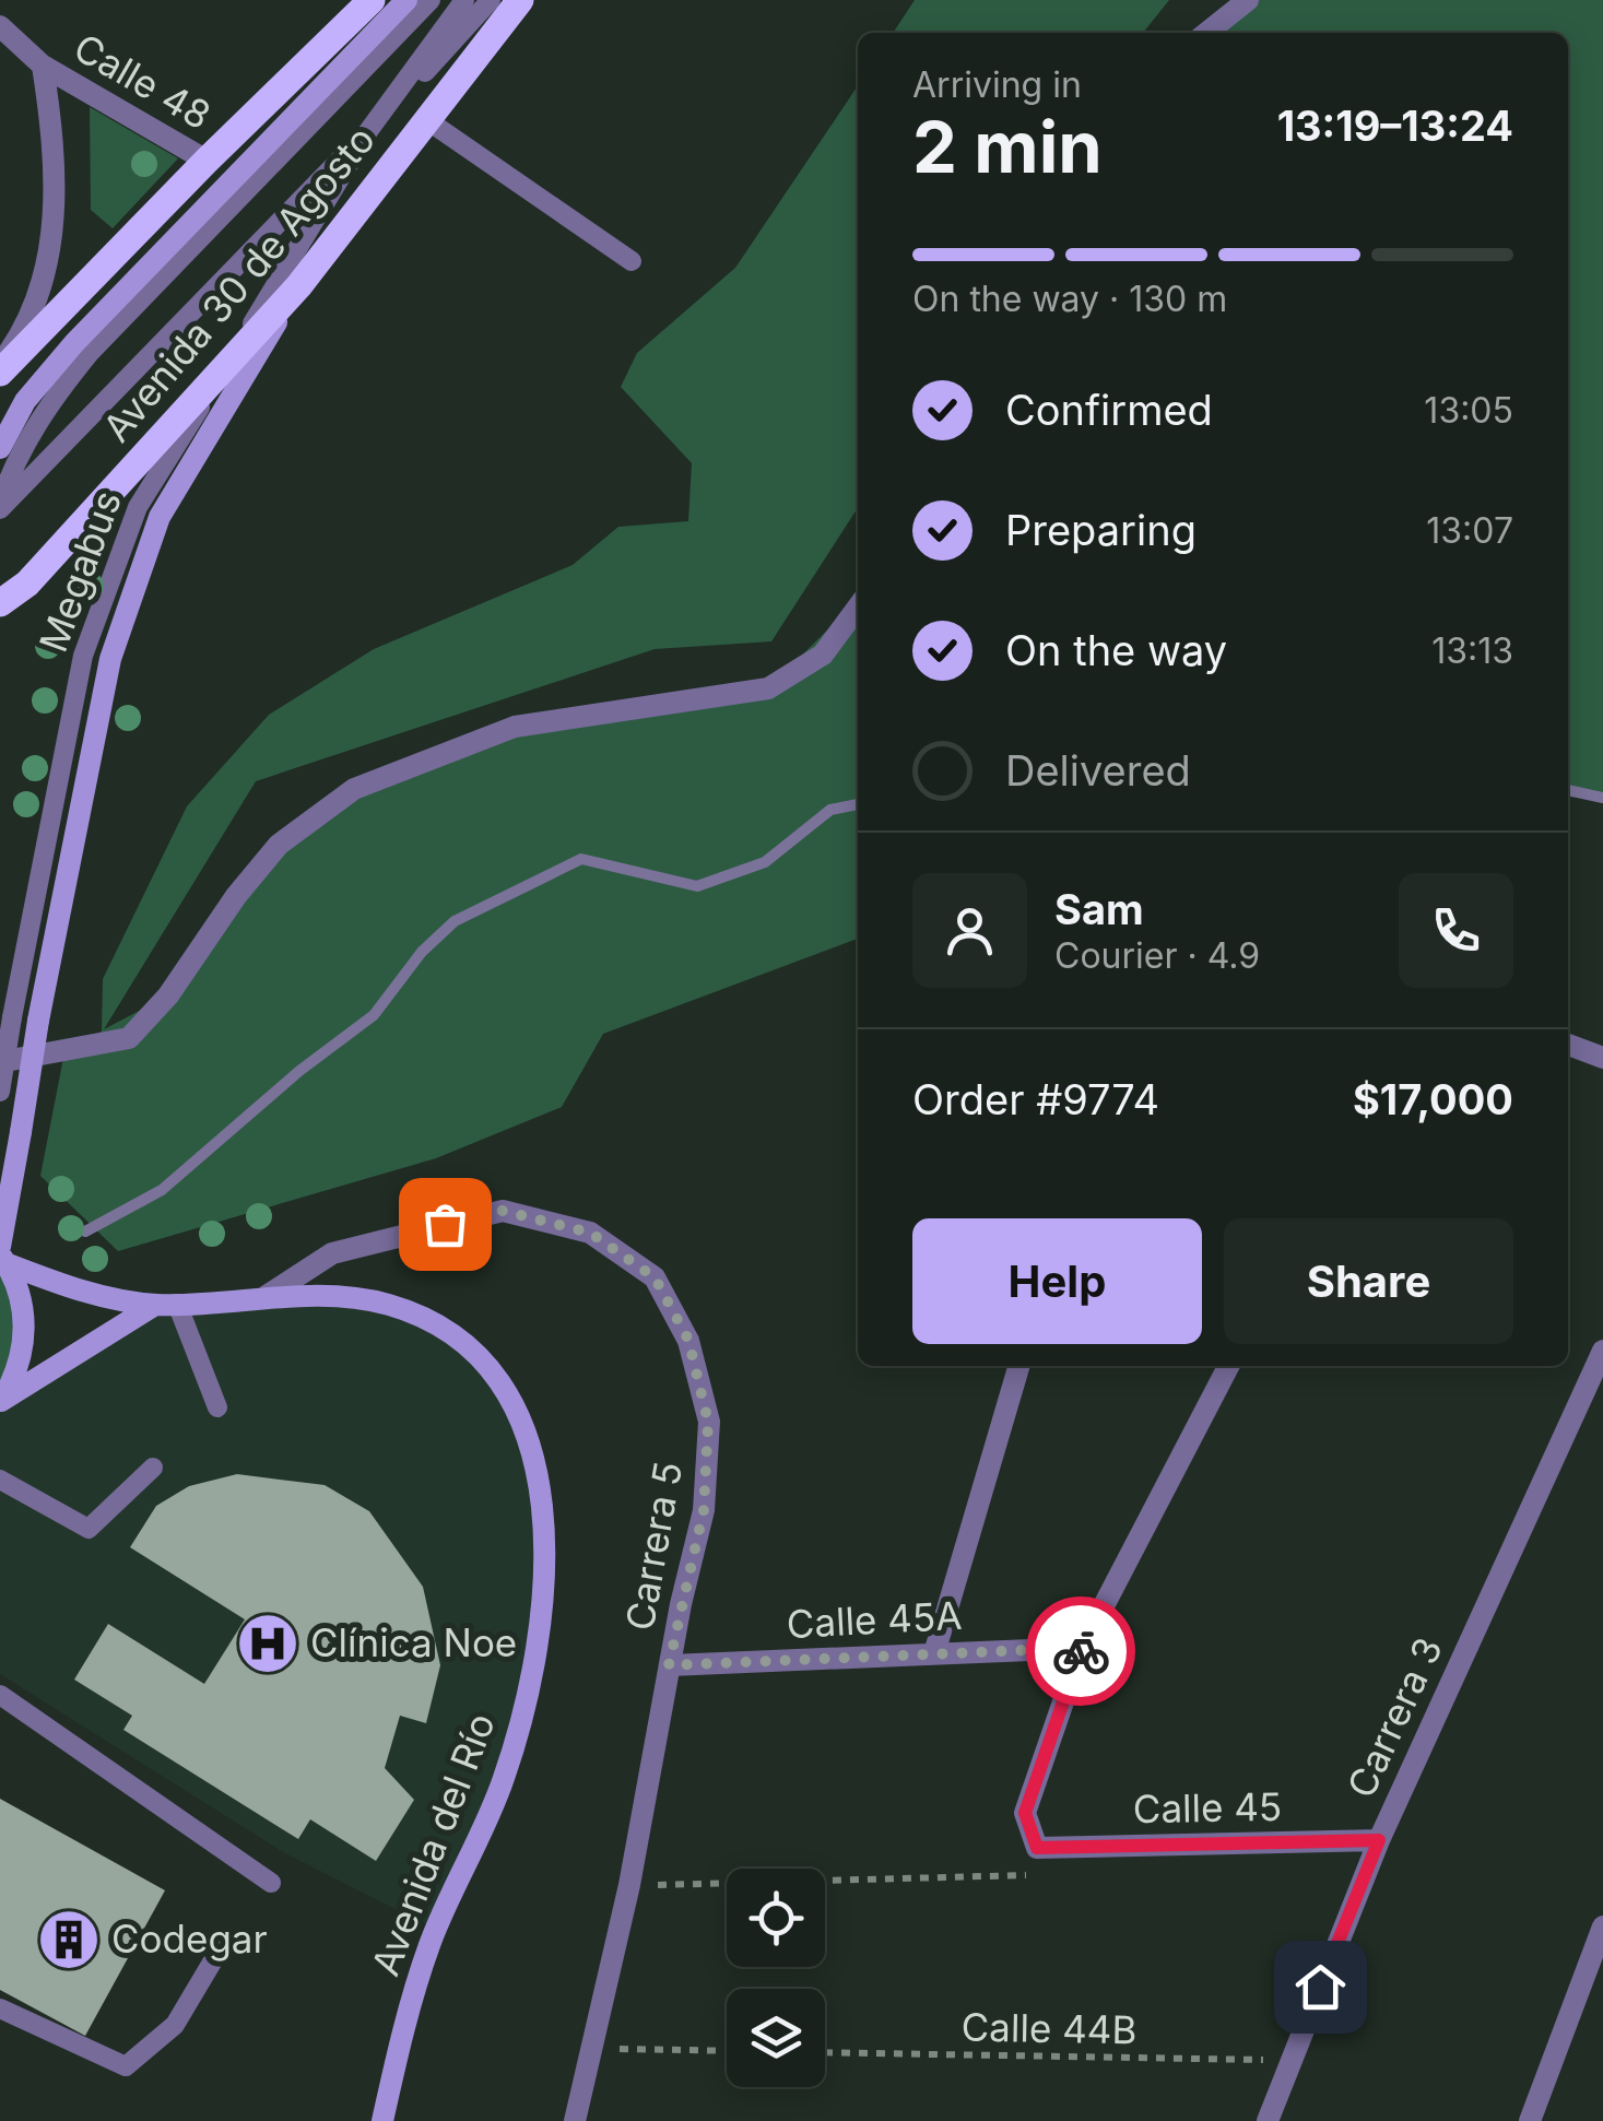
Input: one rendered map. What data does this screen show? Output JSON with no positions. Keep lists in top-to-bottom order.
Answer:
{
  "streets": {
    "main road": ["Avenida 30 de Agosto", "Avenida del Río"],
    "street": [
      "Calle 48",
      "Carrera 5",
      "Calle 45A",
      "Carrera 3",
      "Calle 45"
    ],
    "lane": ["Megabus"],
    "path": ["Calle 44B"]
  },
  "crossings": [
    ["Avenida 30 de Agosto", "Megabus"],
    ["Carrera 5", "Calle 45A"],
    ["Carrera 5", "Avenida del Río"],
    ["Carrera 3", "Calle 45"],
    ["Carrera 3", "Calle 44B"]
  ],
  "places": {
    "hospital": ["Clínica Noe"],
    "building": ["Codegar"]
  },
  "page": {
    "heading": ["2 min", "Arriving in", "13:19–13:24"],
    "panel": [
      "Sam",
      "Courier · 4.9",
      "Order #9774",
      "$17,000"
    ],
    "bar": "On the way · 130 m",
    "list": [
      ["Confirmed", "13:05"],
      ["Preparing", "13:07"],
      ["On the way", "13:13"],
      "Delivered"
    ],
    "buttons": ["Help", "Share"]
  }
}
